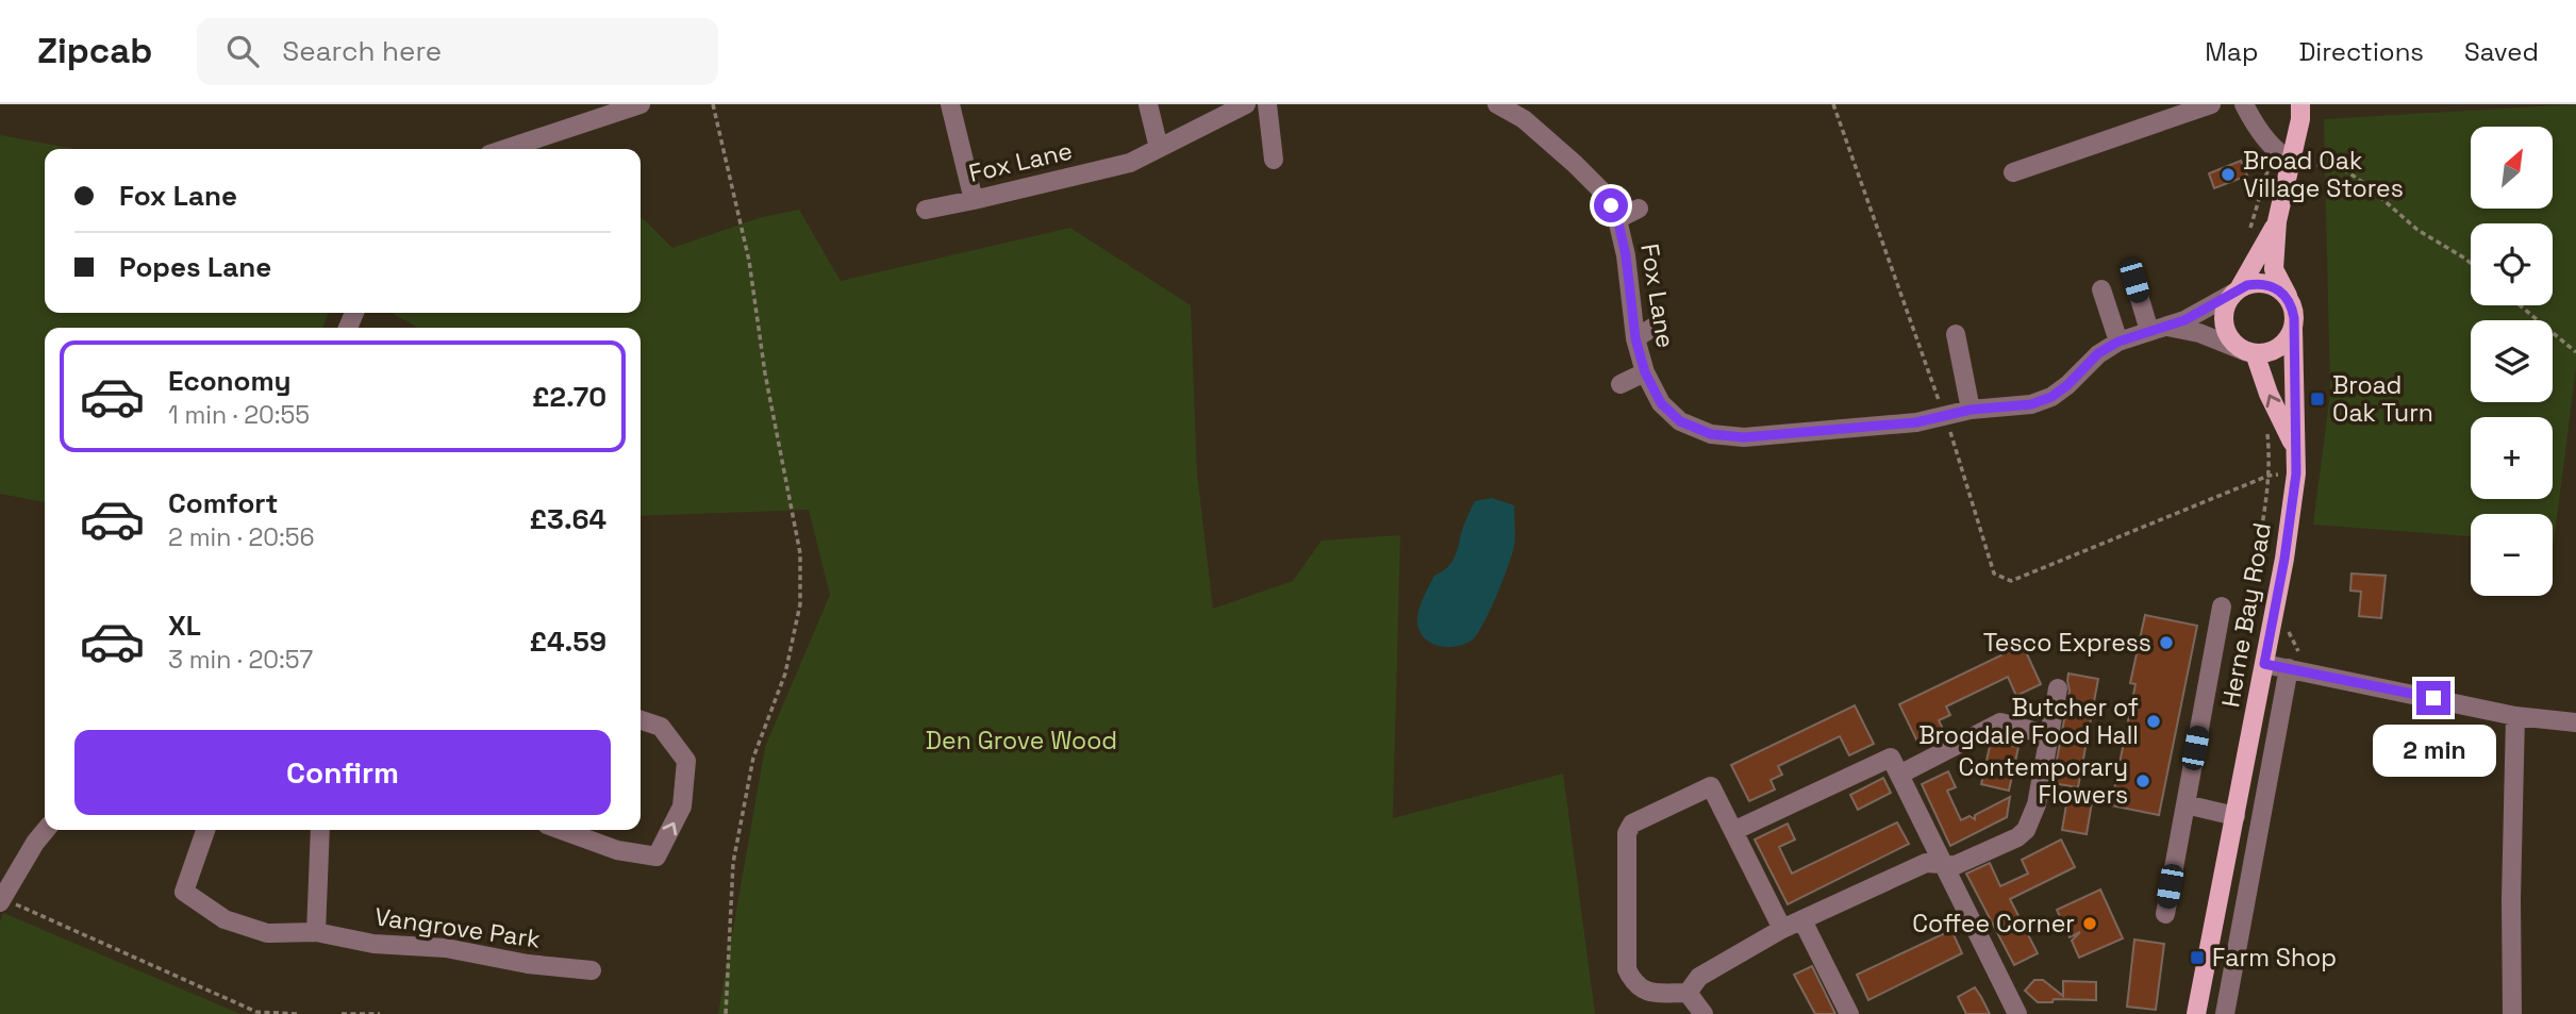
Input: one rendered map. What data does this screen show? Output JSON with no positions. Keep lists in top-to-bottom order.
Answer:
{
  "streets": {
    "main road": ["Herne Bay Road"],
    "street": ["Fox Lane", "Vangrove Park"]
  },
  "crossings": [
    ["Fox Lane", "Herne Bay Road"]
  ],
  "parks": ["Den Grove Wood"],
  "places": {
    "other": [
      "Broad Oak Village Stores",
      "Tesco Express",
      "Butcher of Brogdale Food Hall",
      "Contemporary Flowers",
      "Coffee Corner"
    ],
    "transit": ["Broad Oak Turn", "Farm Shop"]
  },
  "north": "top right",
  "page": {
    "header": "Zipcab",
    "search": "Search here",
    "nav": ["Map", "Directions", "Saved"],
    "map_buttons": ["+", "−"],
    "banner": ["Fox Lane", "Popes Lane"],
    "list": [
      {
        "name": "Economy",
        "note": "1 min · 20:55",
        "value": "£2.70"
      },
      {
        "name": "Comfort",
        "note": "2 min · 20:56",
        "value": "£3.64"
      },
      {
        "name": "XL",
        "note": "3 min · 20:57",
        "value": "£4.59"
      }
    ],
    "buttons": "Confirm",
    "bubble": "2 min"
  }
}
